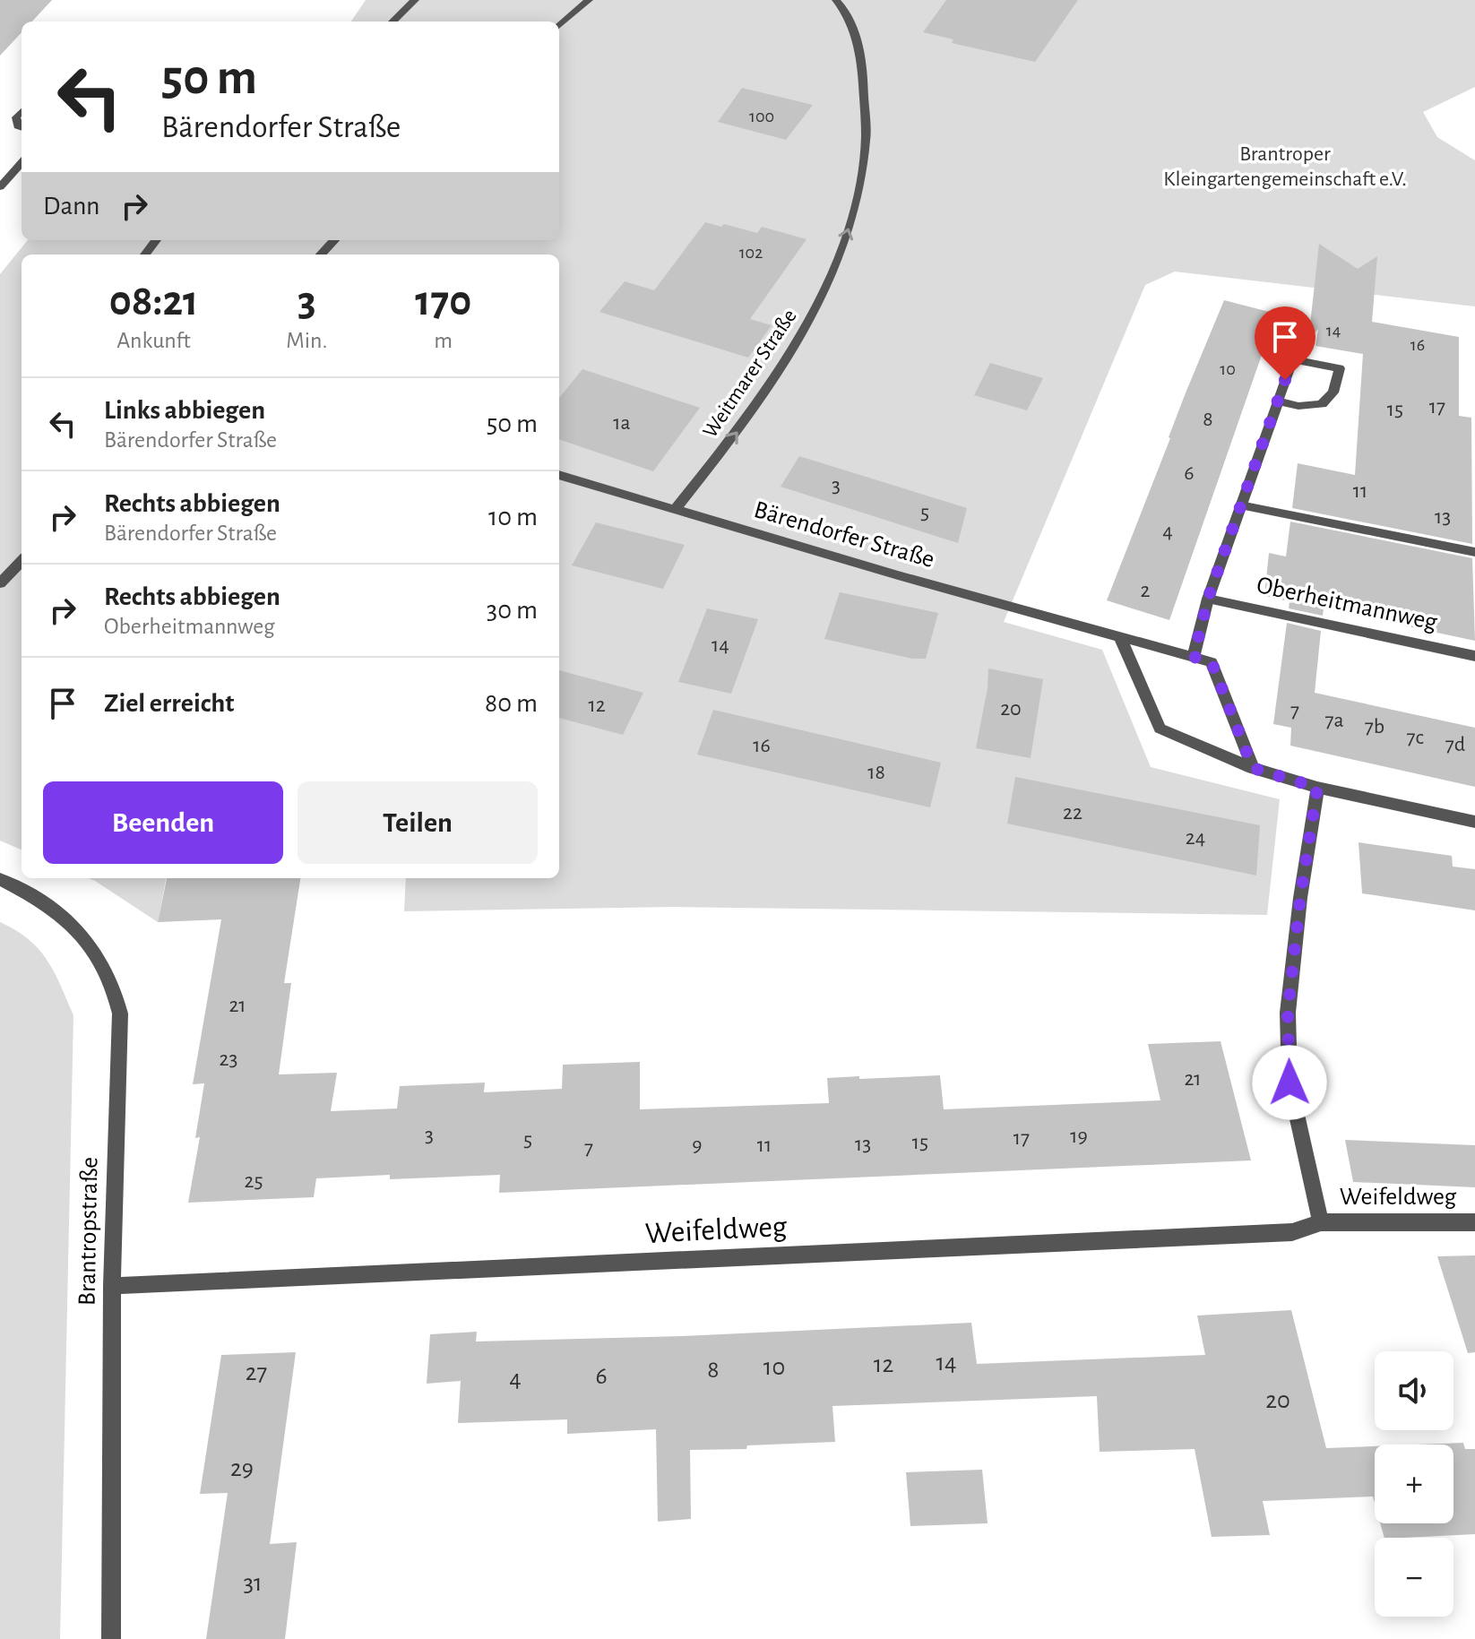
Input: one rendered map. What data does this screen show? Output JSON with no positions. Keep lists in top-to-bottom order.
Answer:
{
  "streets": {
    "street": [
      "Weitmarer Straße",
      "Bärendorfer Straße",
      "Oberheitmannweg",
      "Weifeldweg",
      "Brantropstraße"
    ]
  },
  "crossings": [
    ["Weitmarer Straße", "Bärendorfer Straße"],
    ["Weifeldweg", "Brantropstraße"]
  ],
  "one_way": ["Weitmarer Straße"],
  "parks": ["Brantroper Kleingartengemeinschaft e.V."],
  "house_numbers": [
    "100",
    "102",
    "14",
    "16",
    "10",
    "17",
    "15",
    "8",
    "1a",
    "6",
    "3",
    "11",
    "5",
    "13",
    "4",
    "2",
    "14",
    "12",
    "20",
    "7",
    "7a",
    "7b",
    "7c",
    "7d",
    "16",
    "18",
    "22",
    "24",
    "21",
    "23",
    "21",
    "3",
    "19",
    "17",
    "5",
    "15",
    "13",
    "9",
    "11",
    "7",
    "25",
    "14",
    "12",
    "10",
    "8",
    "27",
    "6",
    "4",
    "20",
    "29",
    "31"
  ],
  "page": {
    "turn": ["50 m", "Bärendorfer Straße"],
    "then": "Dann",
    "eta": [
      "08:21",
      "Ankunft",
      "3",
      "Min.",
      "170",
      "m"
    ],
    "list": [
      {
        "name": "Links abbiegen",
        "note": "Bärendorfer Straße",
        "value": "50 m"
      },
      {
        "name": "Rechts abbiegen",
        "note": "Bärendorfer Straße",
        "value": "10 m"
      },
      {
        "name": "Rechts abbiegen",
        "note": "Oberheitmannweg",
        "value": "30 m"
      },
      {
        "name": "Ziel erreicht",
        "value": "80 m"
      }
    ],
    "buttons": ["Beenden", "Teilen"],
    "map_buttons": ["+", "−"]
  }
}
